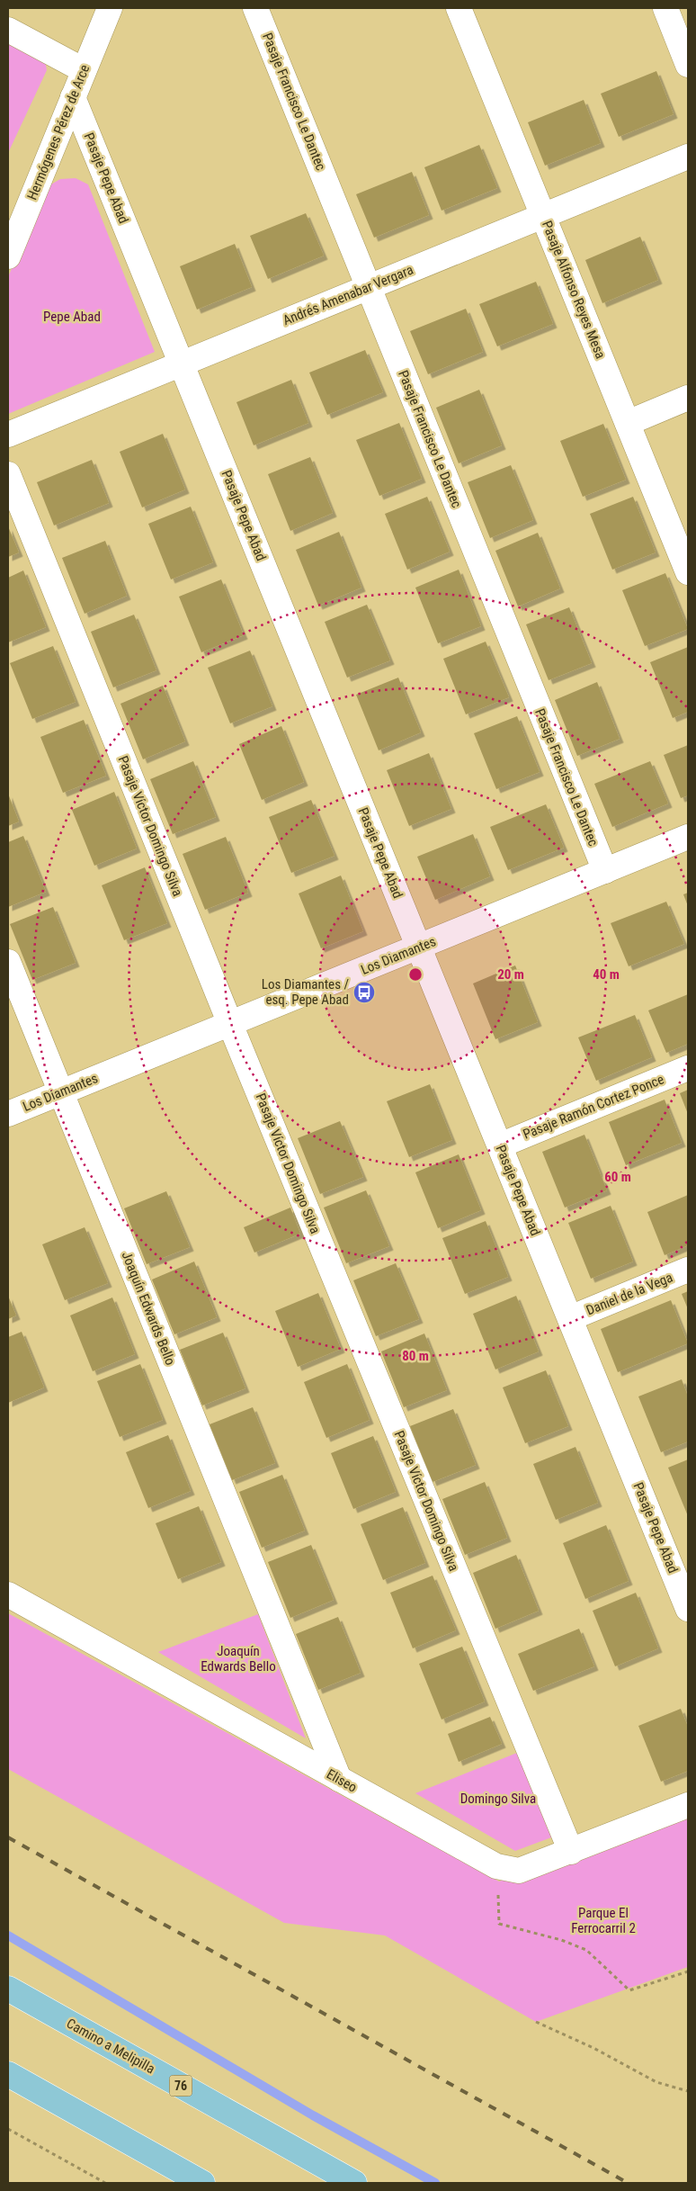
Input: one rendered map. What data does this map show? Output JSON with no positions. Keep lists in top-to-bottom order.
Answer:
{
  "streets": {
    "main road": ["Camino a Melipilla", "76"],
    "street": [
      "Pasaje Francisco Le Dantec",
      "Hermógenes Pérez de Arce",
      "Pasaje Pepe Abad",
      "Pasaje Alfonso Reyes Mesa",
      "Andrés Amenabar Vergara",
      "Pasaje Víctor Domingo Silva",
      "Los Diamantes",
      "Pasaje Ramón Cortez Ponce",
      "Daniel de la Vega",
      "Joaquín Edwards Bello",
      "Eliseo"
    ]
  },
  "crossings": [
    ["Pasaje Francisco Le Dantec", "Andrés Amenabar Vergara"],
    ["Pasaje Francisco Le Dantec", "Los Diamantes"],
    ["Hermógenes Pérez de Arce", "Pasaje Pepe Abad"],
    ["Pasaje Pepe Abad", "Andrés Amenabar Vergara"],
    ["Pasaje Pepe Abad", "Los Diamantes"],
    ["Pasaje Pepe Abad", "Pasaje Ramón Cortez Ponce"],
    ["Pasaje Pepe Abad", "Daniel de la Vega"],
    ["Pasaje Alfonso Reyes Mesa", "Andrés Amenabar Vergara"],
    ["Pasaje Víctor Domingo Silva", "Los Diamantes"],
    ["Pasaje Víctor Domingo Silva", "Eliseo"],
    ["Los Diamantes", "Joaquín Edwards Bello"],
    ["Joaquín Edwards Bello", "Eliseo"]
  ],
  "parks": [
    "Pepe Abad",
    "Joaquín Edwards Bello",
    "Domingo Silva",
    "Parque El Ferrocarril 2"
  ],
  "places": {
    "bus stop": ["Los Diamantes / esq. Pepe Abad"]
  },
  "rings": [
    "20 m",
    "40 m",
    "60 m",
    "80 m"
  ]
}
